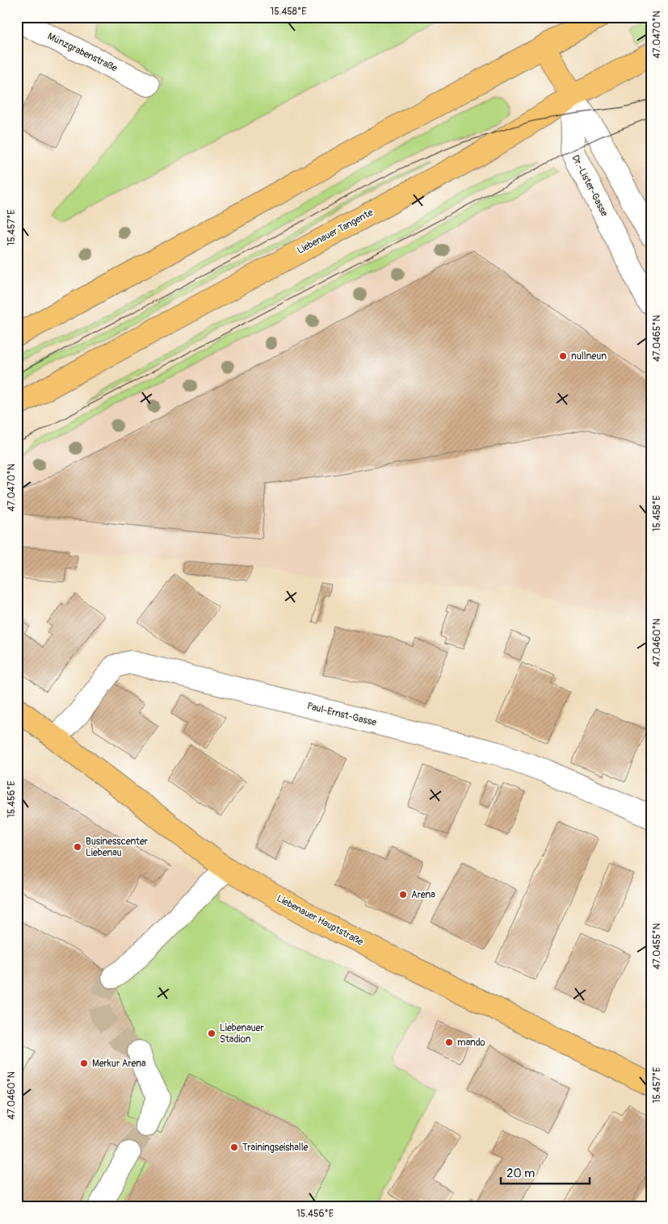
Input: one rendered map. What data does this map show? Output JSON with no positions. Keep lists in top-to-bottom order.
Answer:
{
  "streets": {
    "main road": ["Liebenauer Tangente", "Liebenauer Hauptstraße"],
    "street": ["Münzgrabenstraße", "Dr.-Lister-Gasse", "Paul-Ernst-Gasse"]
  },
  "crossings": [
    ["Dr.-Lister-Gasse", "Liebenauer Tangente"],
    ["Paul-Ernst-Gasse", "Liebenauer Hauptstraße"]
  ],
  "places": [
    "nullneun",
    "Businesscenter Liebenau",
    "Arena",
    "Liebenauer Stadion",
    "mando",
    "Merkur Arena",
    "Trainingseishalle"
  ],
  "scale_bar": "20 m",
  "coordinates": [
    "15.458°E",
    "47.0470°N",
    "15.457°E",
    "47.0465°N",
    "47.0460°N",
    "15.456°E",
    "47.0455°N"
  ]
}
